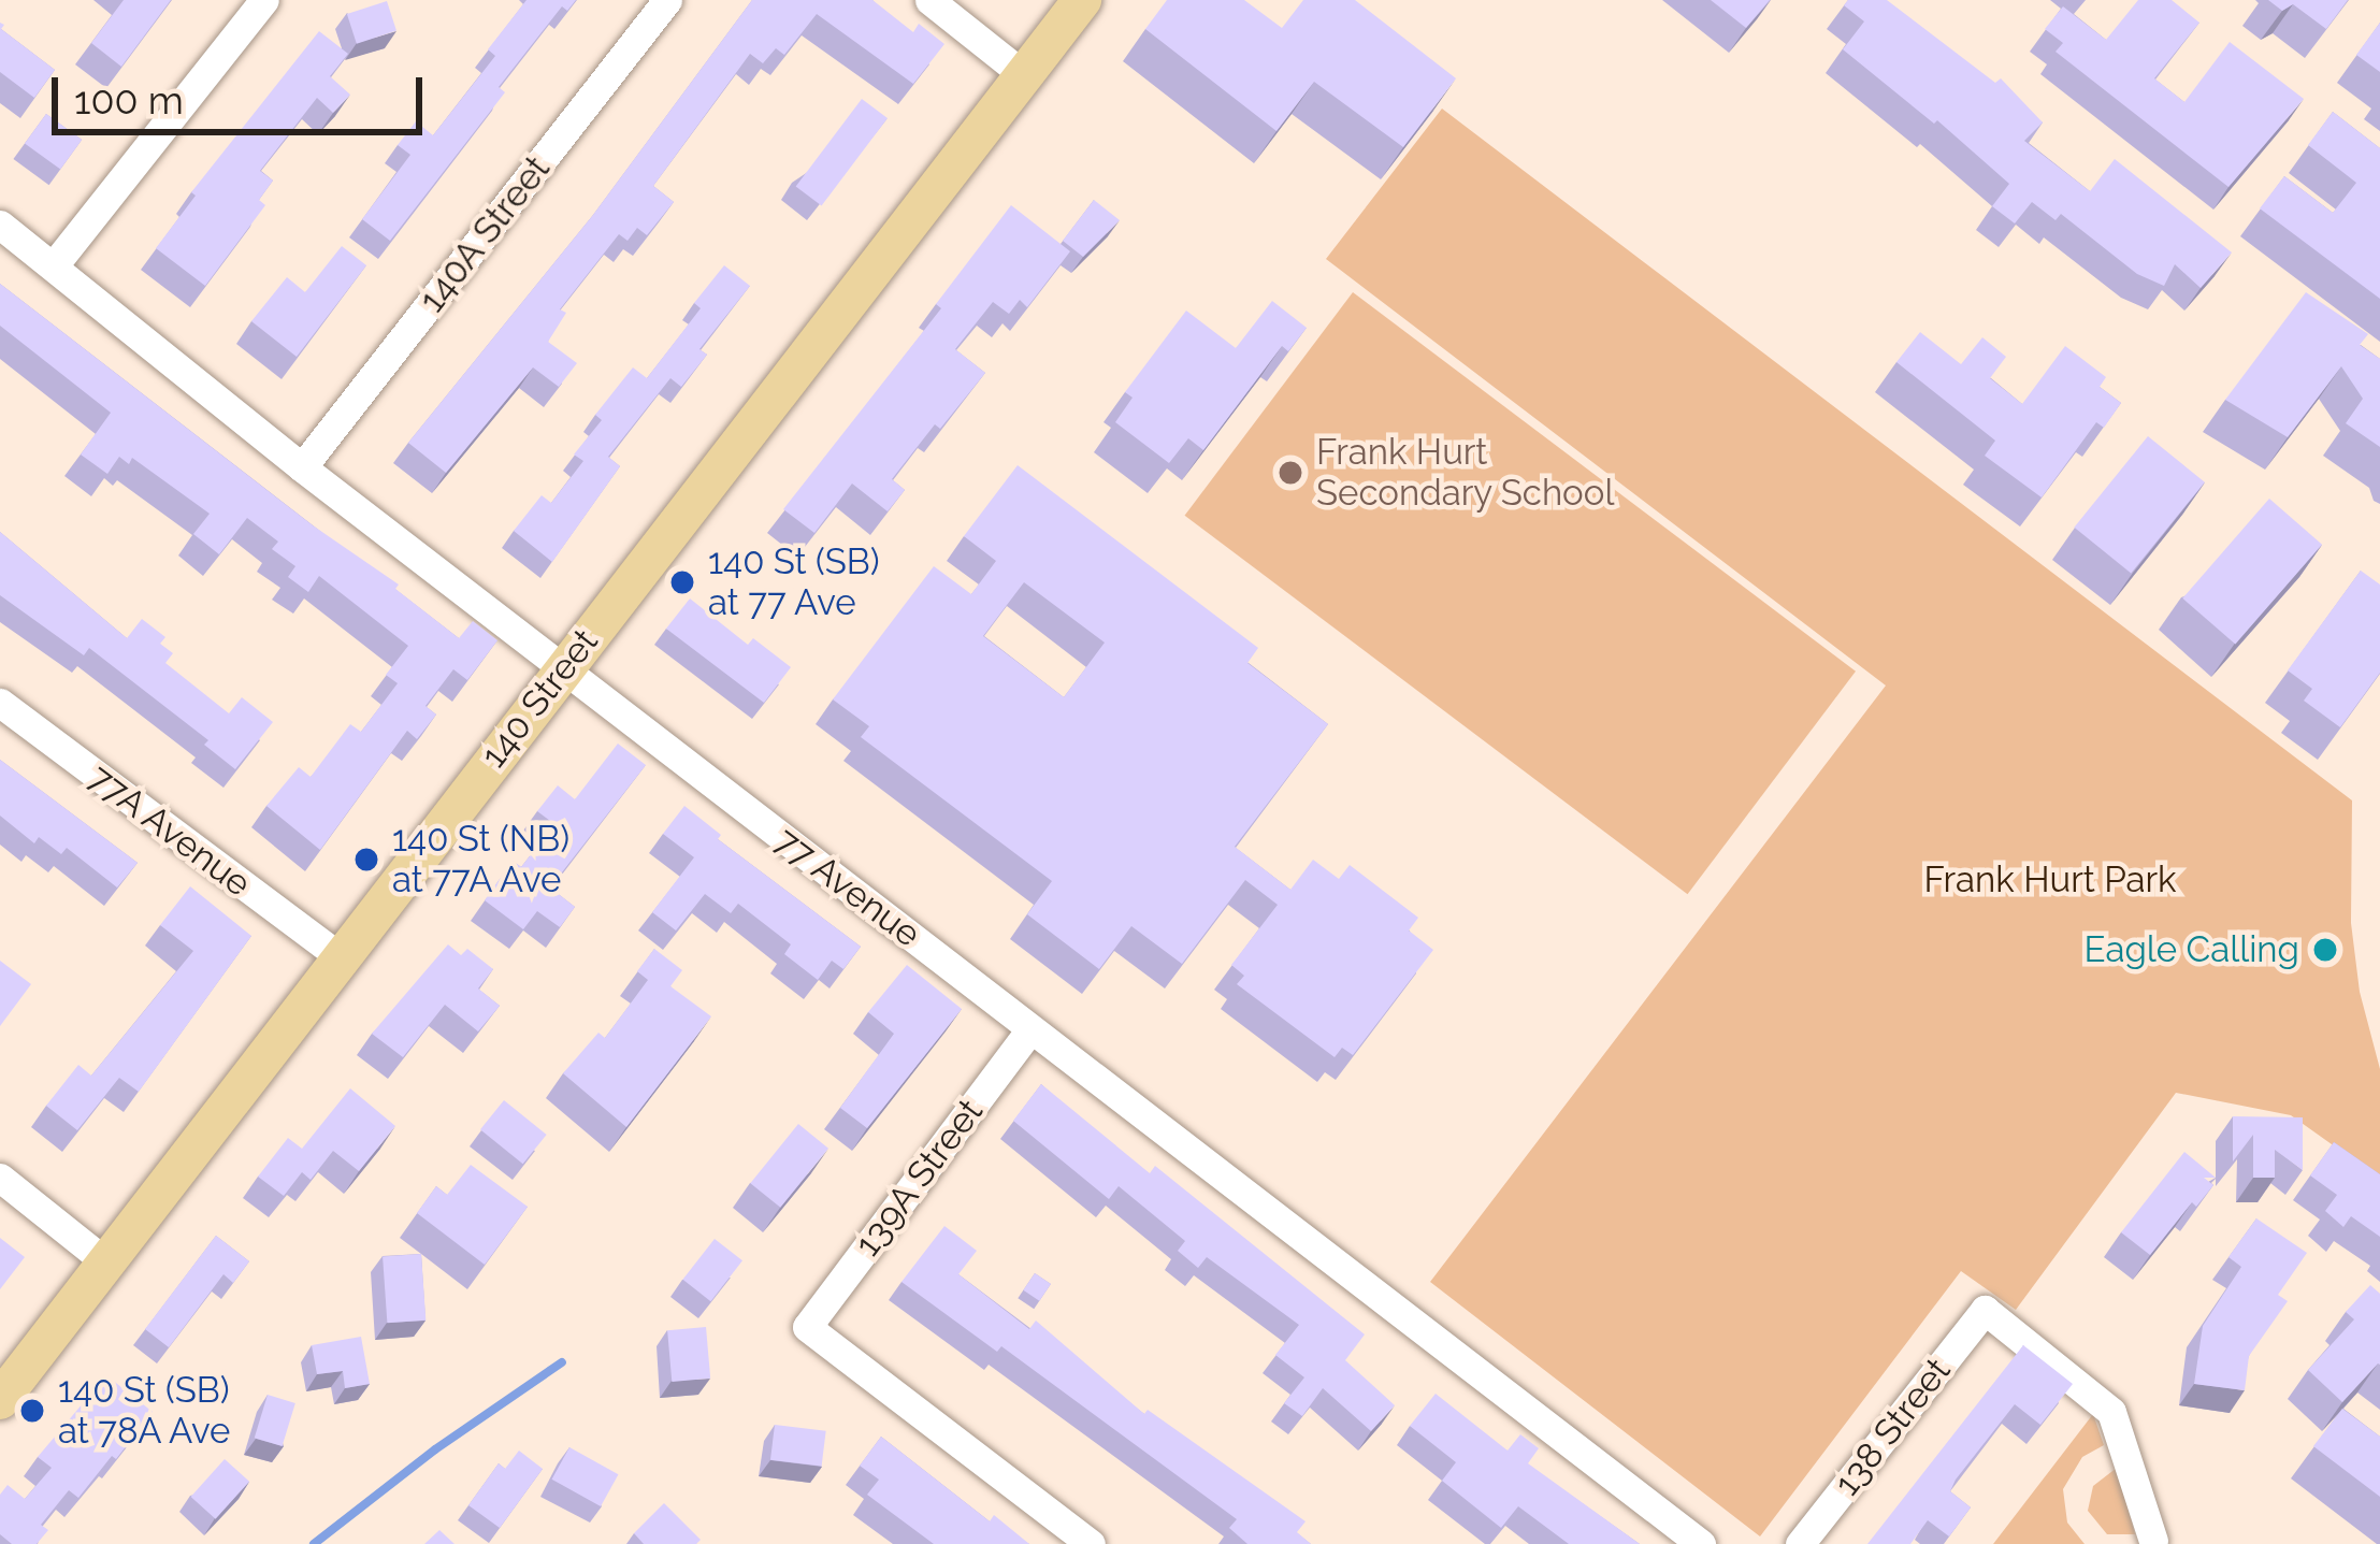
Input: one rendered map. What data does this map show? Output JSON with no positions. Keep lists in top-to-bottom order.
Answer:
{
  "streets": {
    "main road": ["140 Street"],
    "street": [
      "140A Street",
      "77A Avenue",
      "77 Avenue",
      "139A Street",
      "138 Street"
    ]
  },
  "crossings": [
    ["140A Street", "77 Avenue"],
    ["140 Street", "77A Avenue"],
    ["140 Street", "77 Avenue"],
    ["77 Avenue", "139A Street"]
  ],
  "parks": ["Frank Hurt Park"],
  "places": [
    "Frank Hurt Secondary School",
    "140 St (SB) at 77 Ave",
    "140 St (NB) at 77A Ave",
    "Eagle Calling",
    "140 St (SB) at 78A Ave"
  ],
  "scale_bar": "100 m"
}
